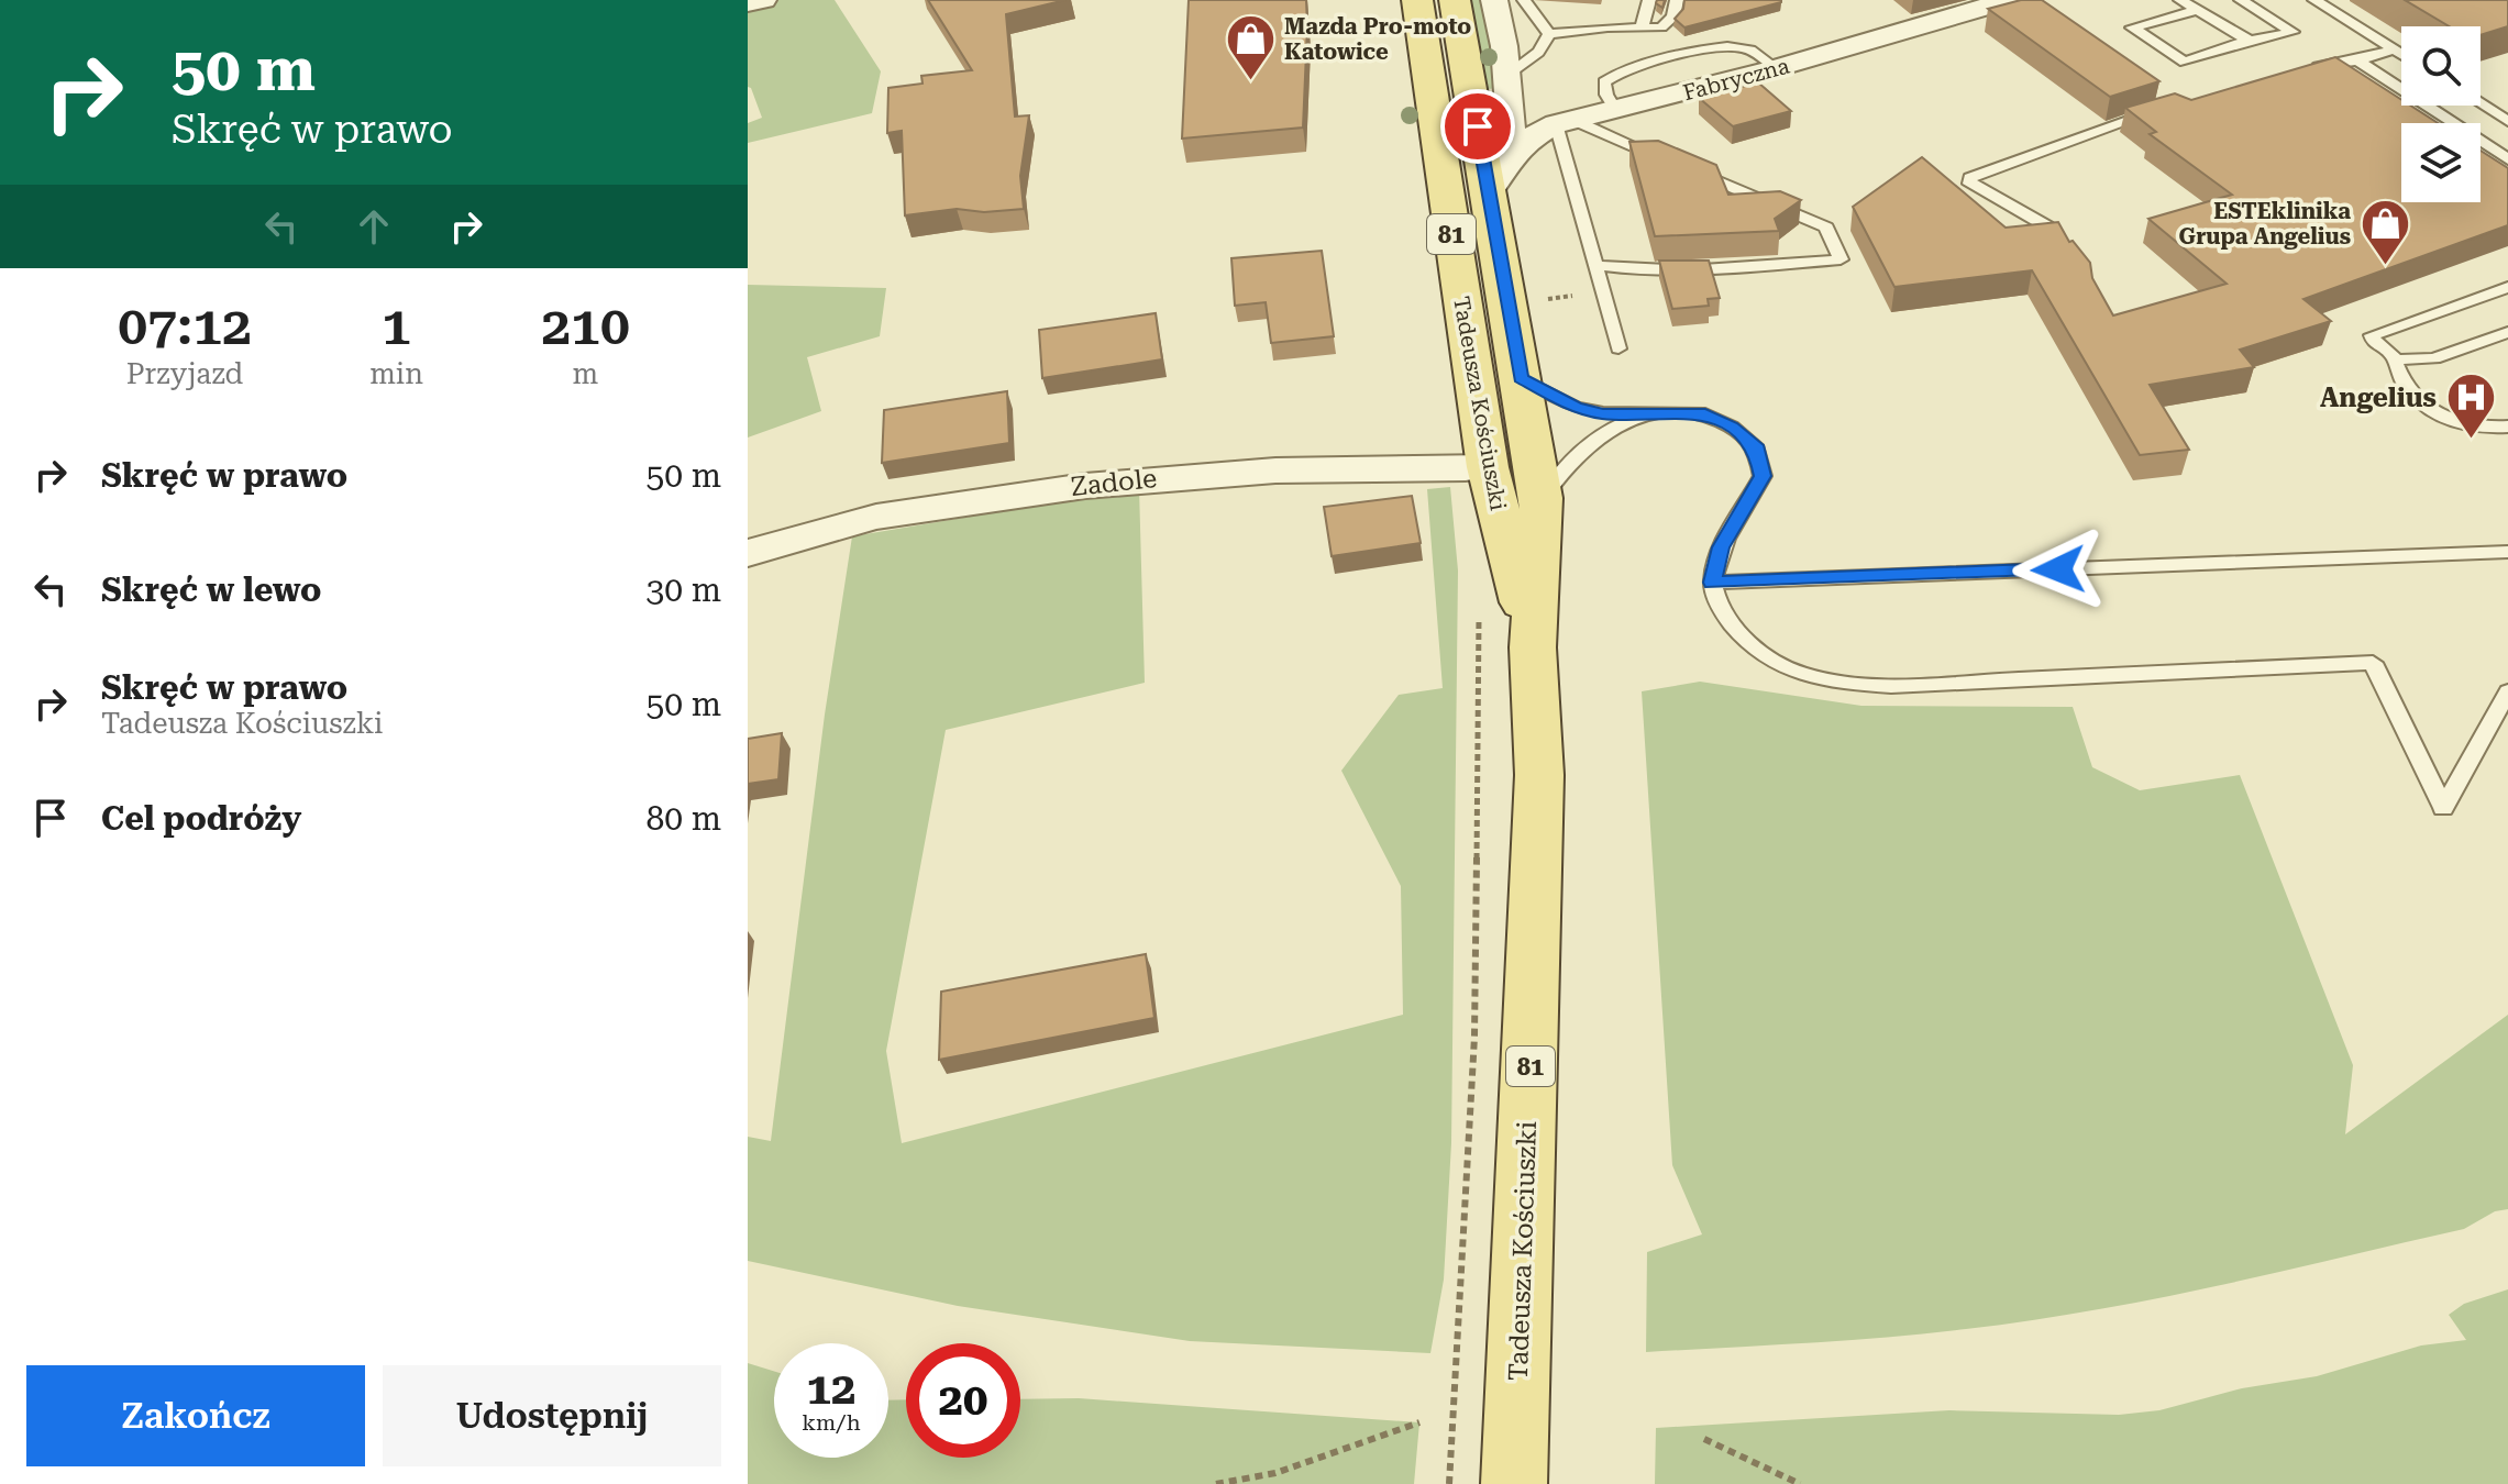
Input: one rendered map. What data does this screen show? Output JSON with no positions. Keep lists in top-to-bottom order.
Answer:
{
  "streets": {
    "main road": ["81", "Tadeusza Kościuszki"],
    "street": ["Fabryczna", "Zadole"]
  },
  "crossings": [
    ["Fabryczna", "Tadeusza Kościuszki"],
    ["Tadeusza Kościuszki", "Zadole"]
  ],
  "places": {
    "shop": ["Mazda Pro-moto Katowice", "ESTEklinika Grupa Angelius"],
    "hospital": ["Angelius"]
  },
  "page": {
    "turn": ["50 m", "Skręć w prawo"],
    "eta": [
      "07:12",
      "Przyjazd",
      "1",
      "min",
      "210",
      "m"
    ],
    "list": [
      {
        "name": "Skręć w prawo",
        "value": "50 m"
      },
      {
        "name": "Skręć w lewo",
        "value": "30 m"
      },
      {
        "name": "Skręć w prawo",
        "note": "Tadeusza Kościuszki",
        "value": "50 m"
      },
      {
        "name": "Cel podróży",
        "value": "80 m"
      }
    ],
    "speed": "12 km/h",
    "limit": "20",
    "buttons": ["Zakończ", "Udostępnij"]
  }
}
